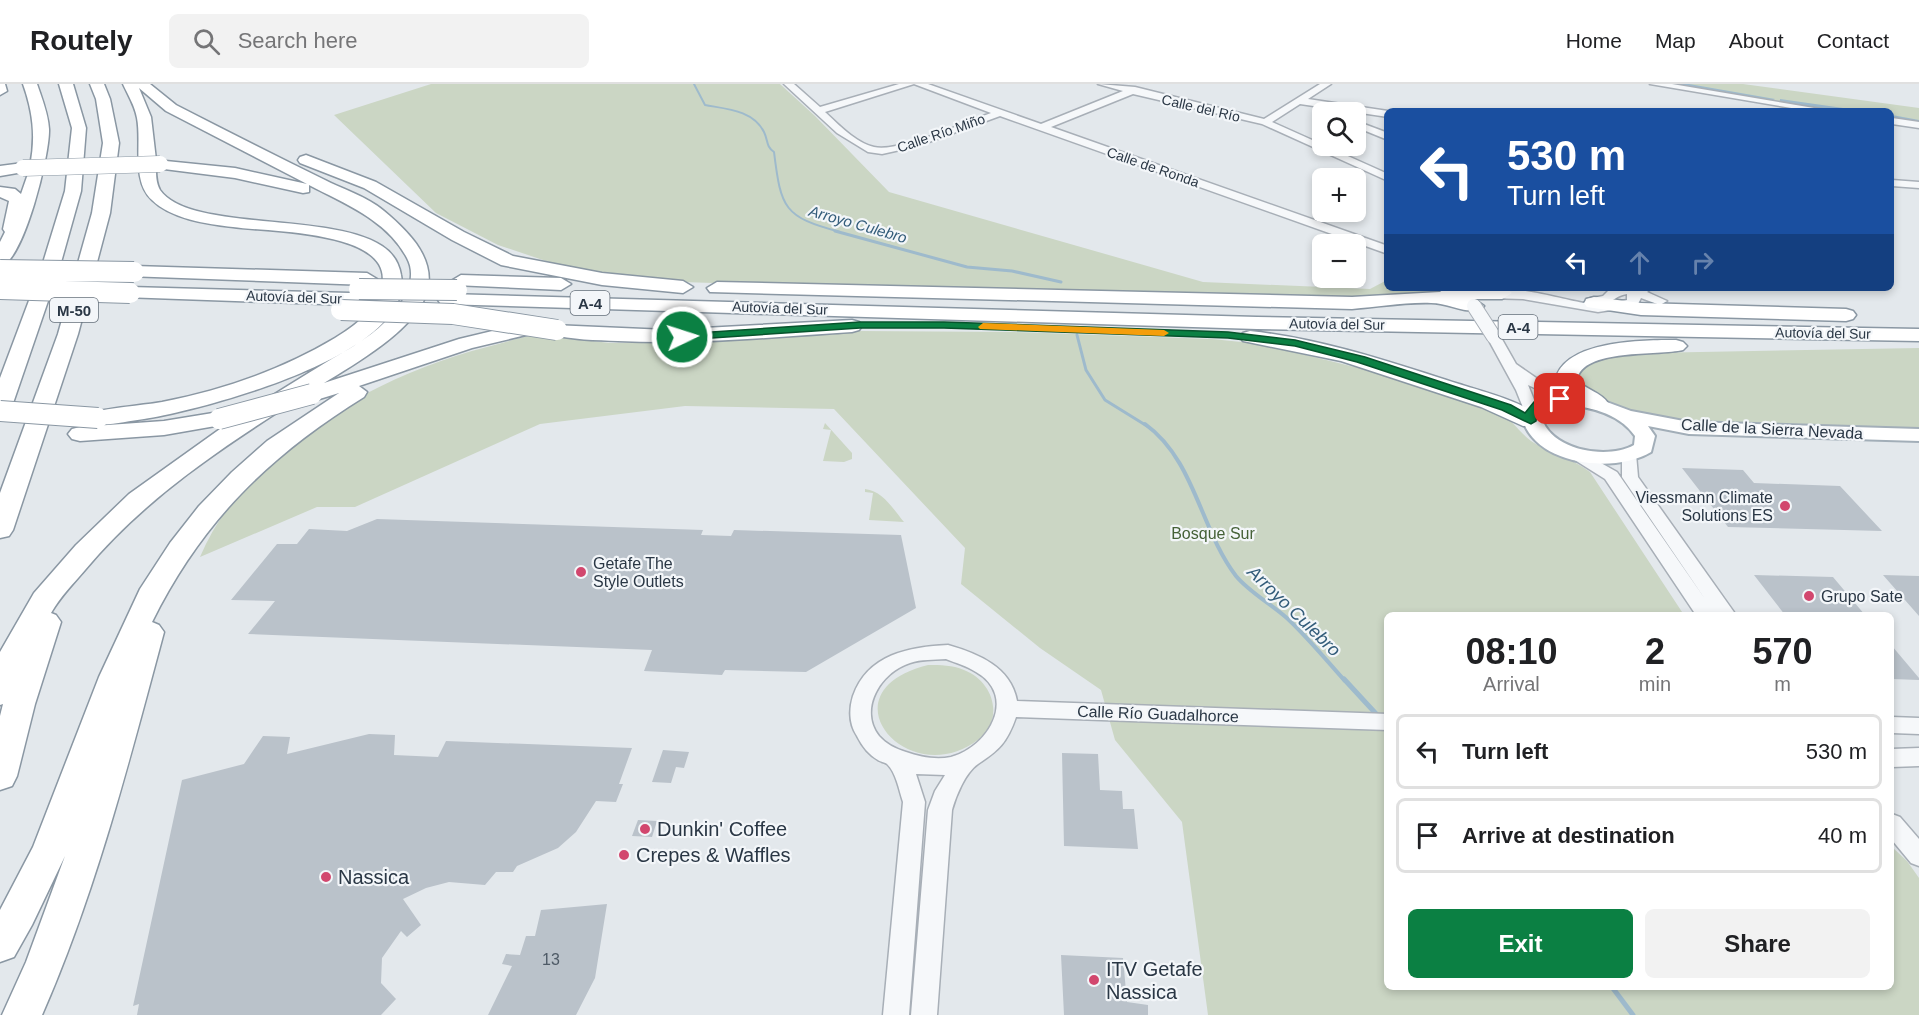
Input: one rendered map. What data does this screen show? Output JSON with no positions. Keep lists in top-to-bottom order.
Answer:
{
  "streets": {
    "highway": ["Autovía del Sur", "A-4", "M-50"],
    "main road": ["Calle de la Sierra Nevada"],
    "street": [
      "Calle del Río",
      "Calle Río Miño",
      "Calle de Ronda",
      "Calle Río Guadalhorce"
    ]
  },
  "crossings": [
    ["Calle Río Miño", "Calle de Ronda"]
  ],
  "water": ["Arroyo Culebro"],
  "parks": ["Bosque Sur"],
  "places": [
    "Viessmann Climate Solutions ES",
    "Getafe The Style Outlets",
    "Grupo Sate",
    "Dunkin' Coffee",
    "Crepes & Waffles",
    "Nassica",
    "ITV Getafe Nassica"
  ],
  "house_numbers": ["13"],
  "page": {
    "header": "Routely",
    "search": "Search here",
    "nav": [
      "Home",
      "Map",
      "About",
      "Contact"
    ],
    "map_buttons": ["+", "−"],
    "turn": ["530 m", "Turn left"],
    "eta": [
      "08:10",
      "Arrival",
      "2",
      "min",
      "570",
      "m"
    ],
    "list": [
      {
        "name": "Turn left",
        "value": "530 m"
      },
      {
        "name": "Arrive at destination",
        "value": "40 m"
      }
    ],
    "buttons": ["Exit", "Share"]
  }
}
